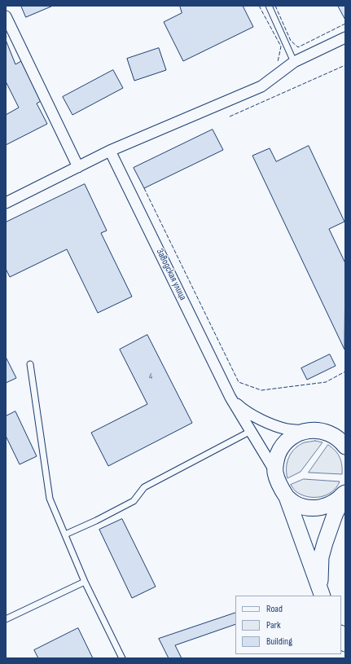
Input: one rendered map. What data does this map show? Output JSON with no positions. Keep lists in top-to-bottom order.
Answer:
{
  "streets": {
    "street": ["Заводская улица"]
  },
  "house_numbers": ["4"],
  "legend": ["Road", "Park", "Building"]
}
